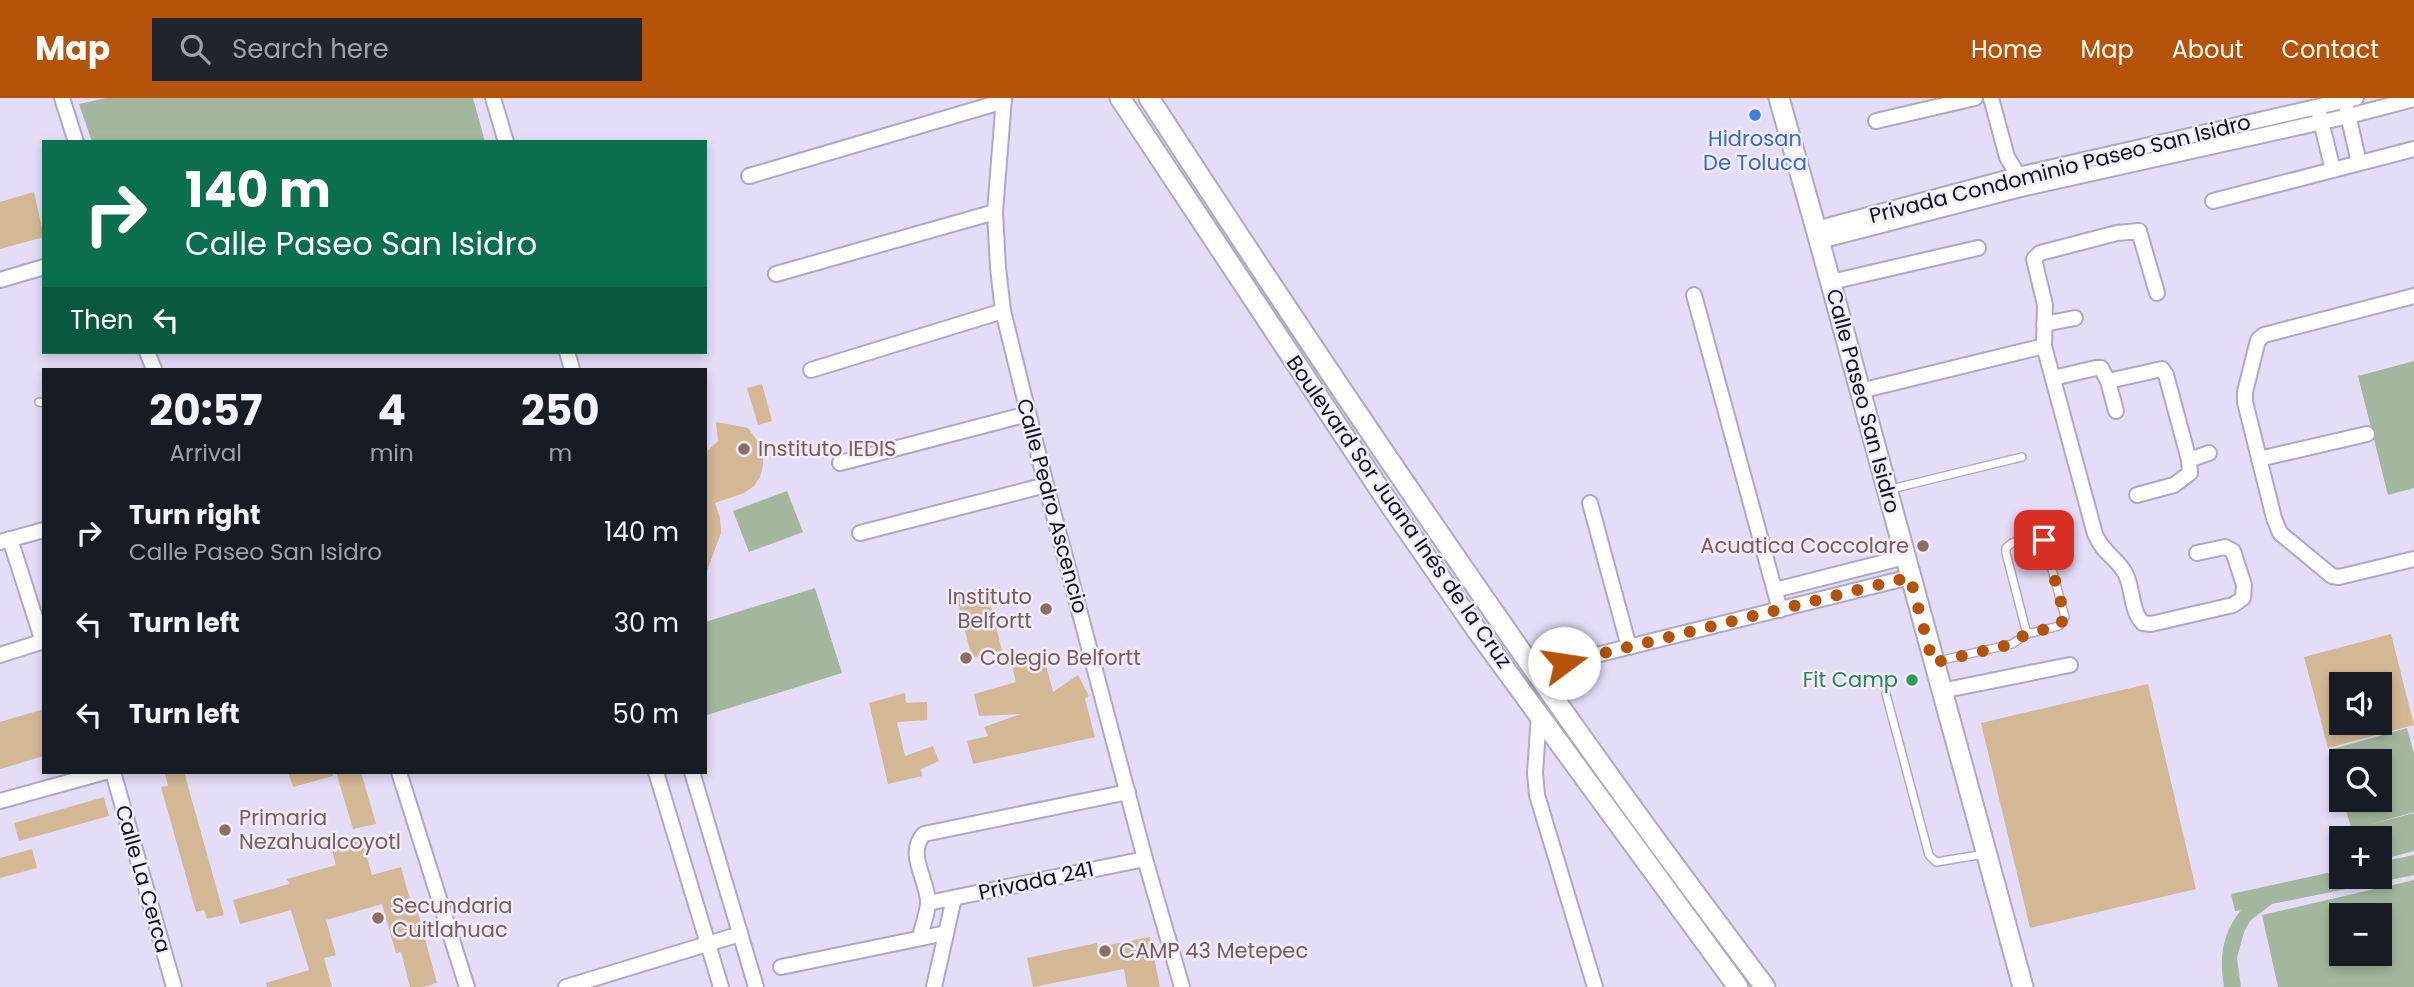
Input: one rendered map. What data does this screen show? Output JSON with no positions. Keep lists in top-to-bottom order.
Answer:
{
  "streets": {
    "main road": ["Calle Paseo San Isidro", "Boulevard Sor Juana Inés de la Cruz"],
    "street": [
      "Privada Condominio Paseo San Isidro",
      "Calle Pedro Ascencio",
      "Calle La Cerca",
      "Privada 241"
    ]
  },
  "crossings": [
    ["Privada Condominio Paseo San Isidro", "Calle Paseo San Isidro"],
    ["Calle Pedro Ascencio", "Privada 241"]
  ],
  "places": [
    "Hidrosan De Toluca",
    "Instituto IEDIS",
    "Acuatica Coccolare",
    "Instituto Belfortt",
    "Colegio Belfortt",
    "Fit Camp",
    "Primaria Nezahualcoyotl",
    "Secundaria Cuitlahuac",
    "CAMP 43 Metepec"
  ],
  "page": {
    "header": "Map",
    "search": "Search here",
    "nav": [
      "Home",
      "Map",
      "About",
      "Contact"
    ],
    "turn": ["140 m", "Calle Paseo San Isidro"],
    "then": "Then",
    "eta": [
      "20:57",
      "Arrival",
      "4",
      "min",
      "250",
      "m"
    ],
    "list": [
      {
        "name": "Turn right",
        "note": "Calle Paseo San Isidro",
        "value": "140 m"
      },
      {
        "name": "Turn left",
        "value": "30 m"
      },
      {
        "name": "Turn left",
        "value": "50 m"
      }
    ],
    "map_buttons": ["+", "−"]
  }
}
